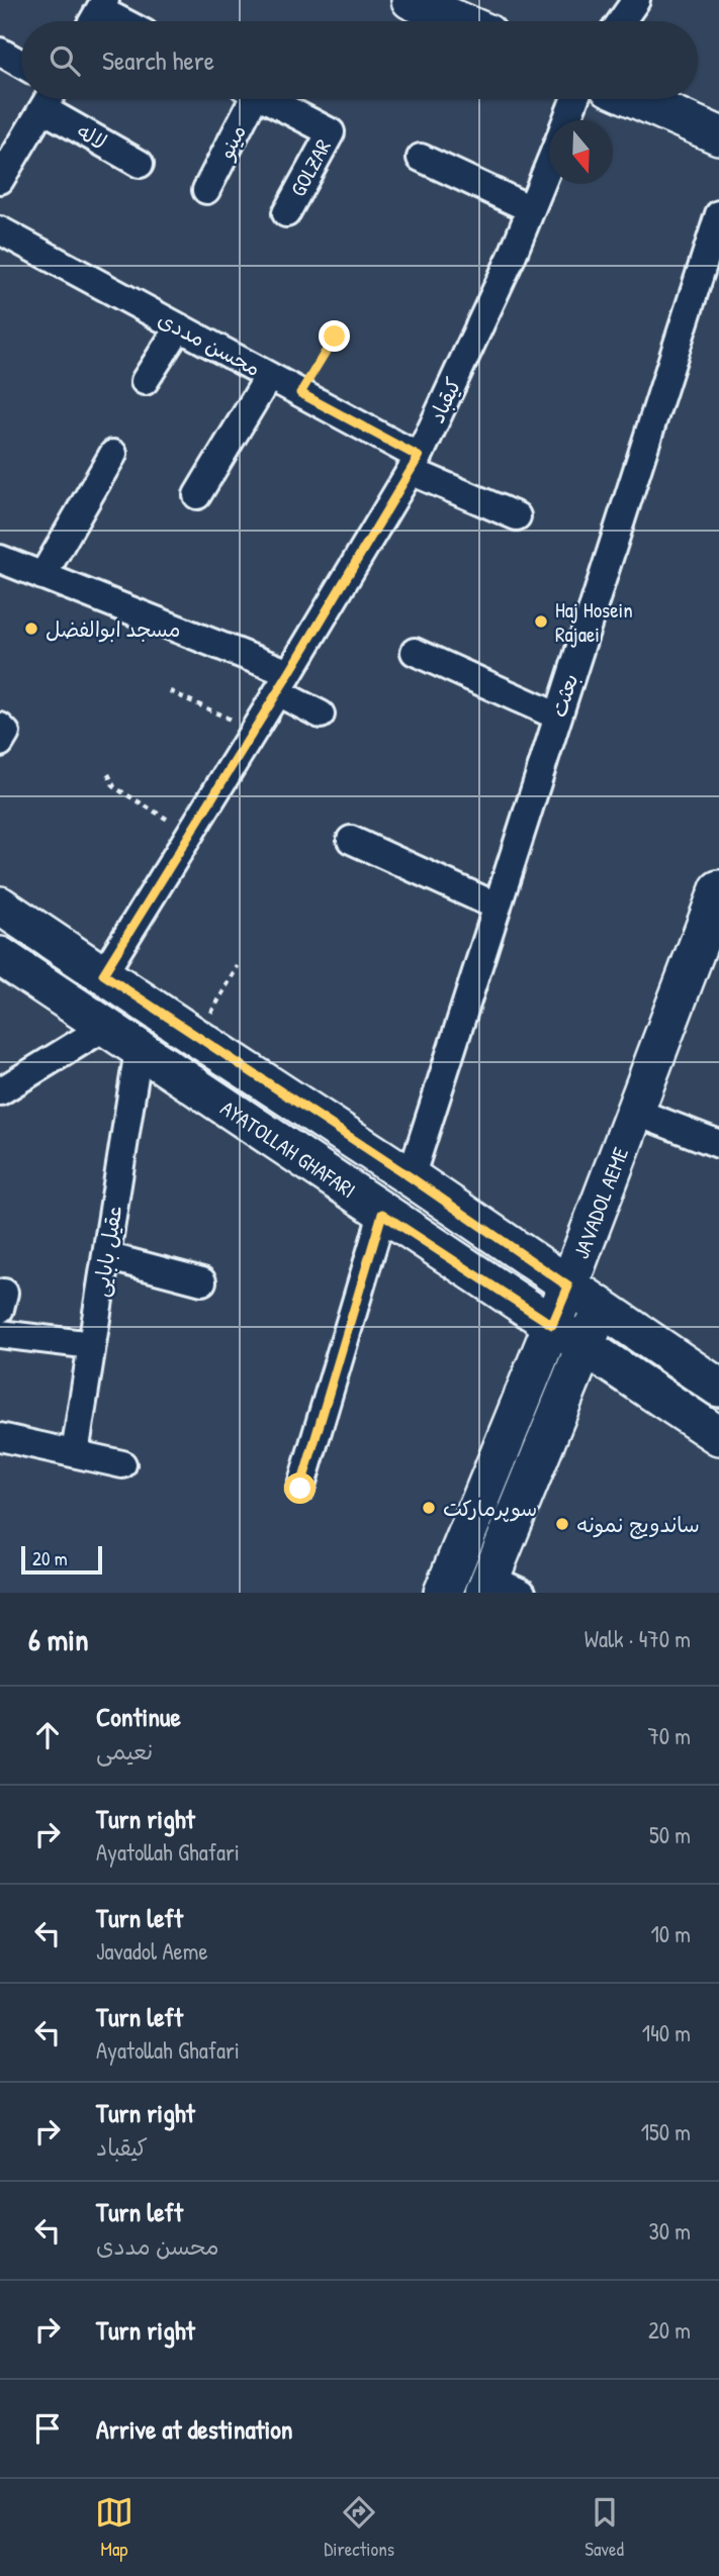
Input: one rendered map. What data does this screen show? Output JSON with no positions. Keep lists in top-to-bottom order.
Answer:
{
  "streets": {
    "main road": ["AYATOLLAH GHAFARI", "JAVADOL AEME"],
    "street": [
      "لاله",
      "مینو",
      "GOLZAR",
      "محسن مددی",
      "کیقباد",
      "بعثت",
      "عقیل بابایی"
    ]
  },
  "crossings": [
    ["محسن مددی", "کیقباد"],
    ["کیقباد", "AYATOLLAH GHAFARI"],
    ["بعثت", "AYATOLLAH GHAFARI"],
    ["AYATOLLAH GHAFARI", "JAVADOL AEME"],
    ["AYATOLLAH GHAFARI", "عقیل بابایی"]
  ],
  "places": [
    "Haj Hosein Rajaei",
    "مسجد ابوالفضل",
    "سوپرمارکت",
    "ساندویچ نمونه"
  ],
  "scale_bar": "20 m",
  "north": "bottom",
  "page": {
    "search": "Search here",
    "scale": "20 m",
    "heading": ["6 min", "Walk · 470 m"],
    "list": [
      ["Continue", "نعیمی", "70 m"],
      ["Turn right", "Ayatollah Ghafari", "50 m"],
      ["Turn left", "Javadol Aeme", "10 m"],
      ["Turn left", "Ayatollah Ghafari", "140 m"],
      ["Turn right", "کیقباد", "150 m"],
      ["Turn left", "محسن مددی", "30 m"],
      ["Turn right", "20 m"],
      "Arrive at destination"
    ],
    "nav": ["Map", "Directions", "Saved"]
  }
}
